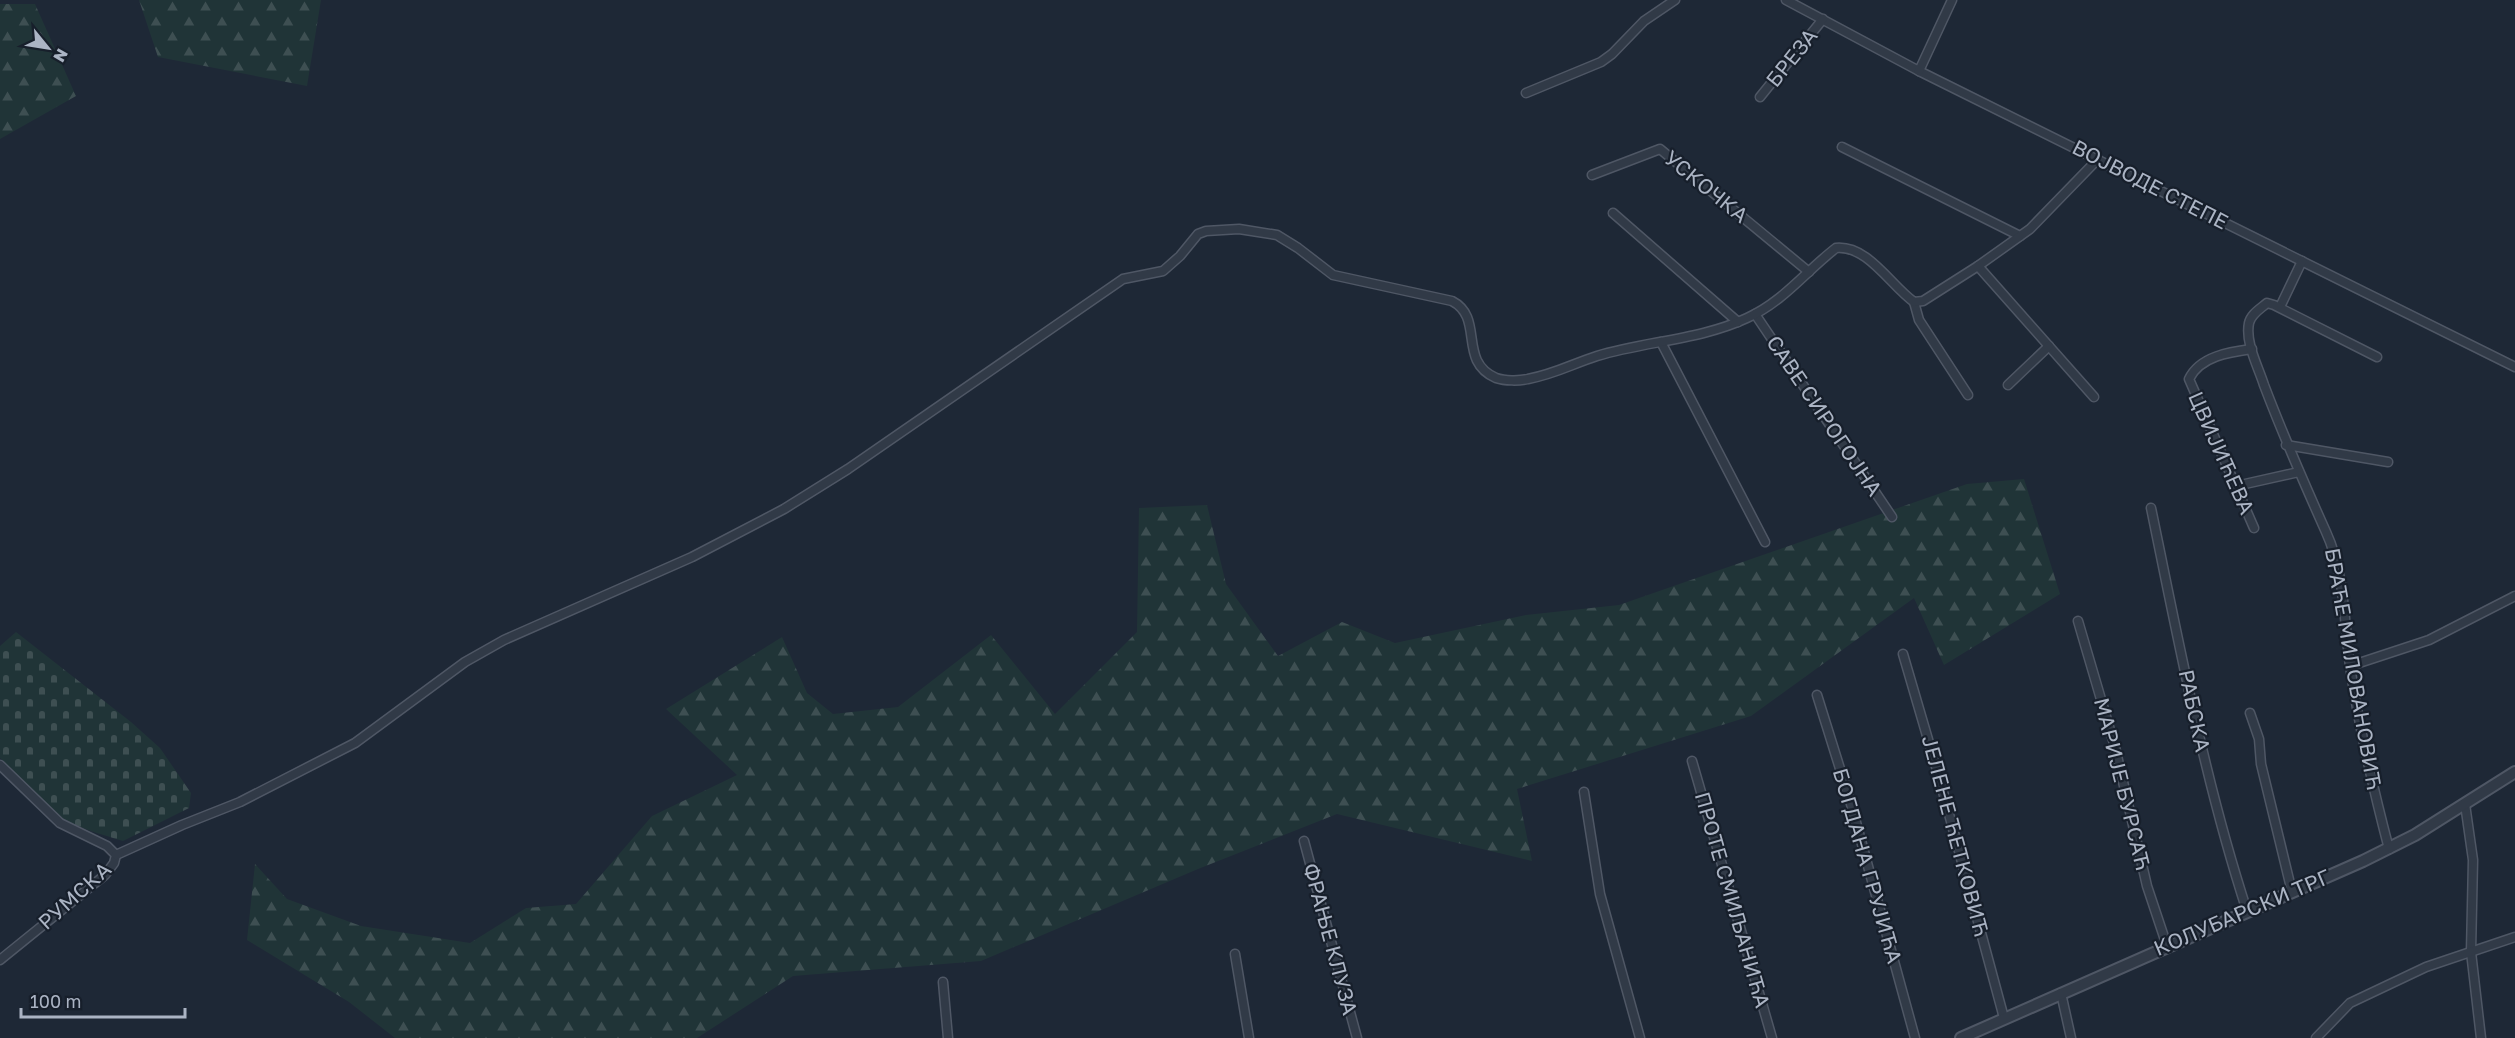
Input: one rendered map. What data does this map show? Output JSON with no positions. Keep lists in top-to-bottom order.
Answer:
{
  "streets": {
    "street": [
      "БРЕЗА",
      "ВОЈВОДЕ СТЕПЕ",
      "УСКОЧКА",
      "САВЕ СИРОГОЈНА",
      "ЦВИЈИЋЕВА",
      "БРАЋЕ МИЛОВАНОВИЋ",
      "РАБСКА",
      "МАРИЈЕ БУРСАЋ",
      "ЈЕЛЕНЕ ЋЕТКОВИЋ",
      "БОГДАНА ГРУЈИЋА",
      "РУМСКА",
      "ПРОТЕ СМИЉАНИЋА",
      "КОЛУБАРСКИ ТРГ",
      "ФРАЊЕ КЛУЗА"
    ]
  },
  "crossings": [
    ["БРЕЗА", "ВОЈВОДЕ СТЕПЕ"],
    ["ЦВИЈИЋЕВА", "БРАЋЕ МИЛОВАНОВИЋ"],
    ["БРАЋЕ МИЛОВАНОВИЋ", "КОЛУБАРСКИ ТРГ"],
    ["РАБСКА", "КОЛУБАРСКИ ТРГ"],
    ["МАРИЈЕ БУРСАЋ", "КОЛУБАРСКИ ТРГ"],
    ["ЈЕЛЕНЕ ЋЕТКОВИЋ", "КОЛУБАРСКИ ТРГ"]
  ],
  "scale_bar": "100 m",
  "north": "bottom right"
}
